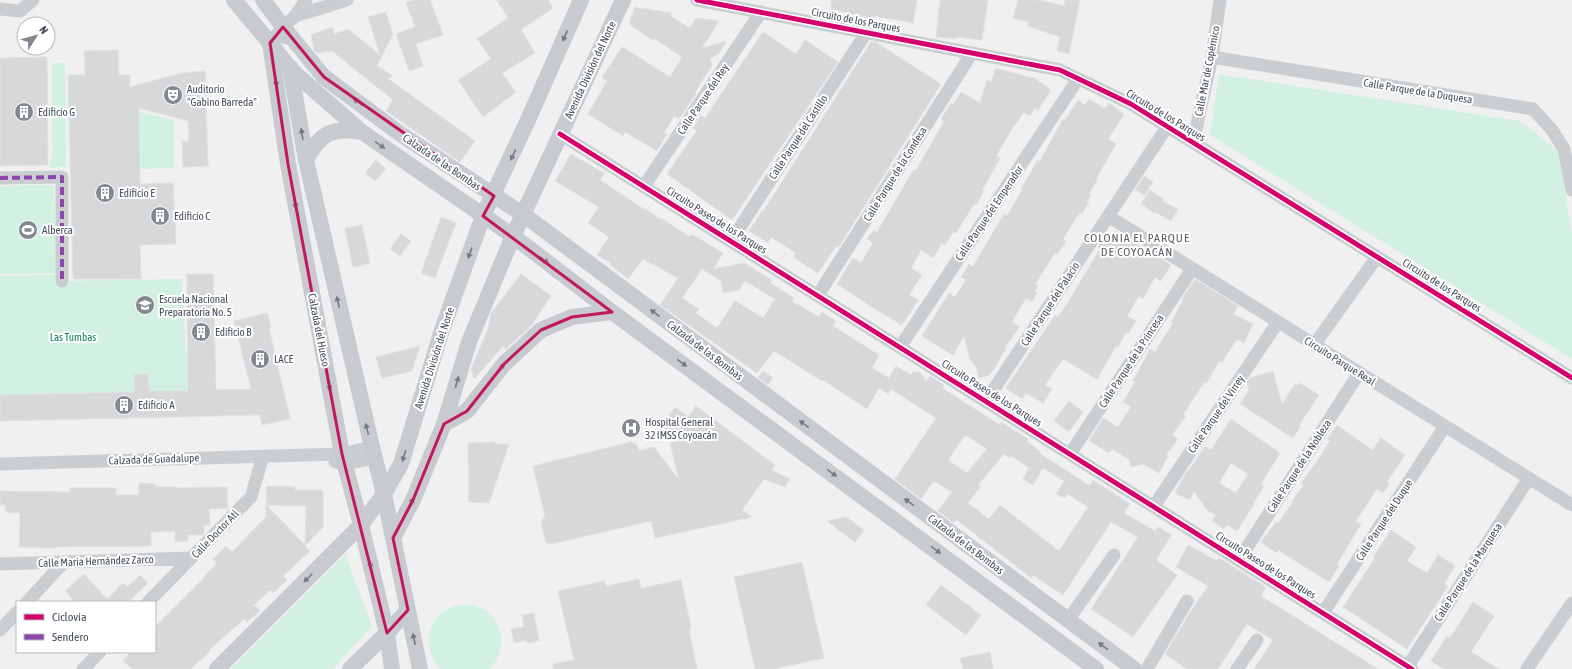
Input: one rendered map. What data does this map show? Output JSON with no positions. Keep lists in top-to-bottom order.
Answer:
{
  "streets": {
    "main road": ["Avenida División del Norte", "Calzada de las Bombas", "Calzada del Hueso"],
    "street": [
      "Circuito de los Parques",
      "Calle Mar de Copérnico",
      "Calle Parque de la Duquesa",
      "Calle Parque del Rey",
      "Calle Parque del Castillo",
      "Calle Parque de la Condesa",
      "Calle Parque del Emperador",
      "Circuito Paseo de los Parques",
      "Calle Parque del Palacio",
      "Calle Parque de la Princesa",
      "Circuito Parque Real",
      "Calle Parque del Virrey",
      "Calzada de Guadalupe",
      "Calle Parque de la Nobleza",
      "Calle Parque del Duque",
      "Calle Doctor Atl",
      "Calle María Hernández Zarco",
      "Calle Parque de la Marquesa"
    ]
  },
  "crossings": [
    ["Circuito de los Parques", "Calle Mar de Copérnico"],
    ["Circuito de los Parques", "Calle Parque del Rey"],
    ["Circuito de los Parques", "Calle Parque del Castillo"],
    ["Circuito de los Parques", "Calle Parque de la Condesa"],
    ["Circuito de los Parques", "Calle Parque del Emperador"],
    ["Circuito de los Parques", "Calle Parque del Palacio"],
    ["Avenida División del Norte", "Calzada de las Bombas"],
    ["Avenida División del Norte", "Circuito Paseo de los Parques"],
    ["Avenida División del Norte", "Calzada del Hueso"],
    ["Calle Mar de Copérnico", "Calle Parque de la Duquesa"],
    ["Calle Parque del Rey", "Circuito Paseo de los Parques"],
    ["Calle Parque del Castillo", "Circuito Paseo de los Parques"],
    ["Calzada de las Bombas", "Calzada del Hueso"],
    ["Calle Parque de la Condesa", "Circuito Paseo de los Parques"],
    ["Calle Parque del Emperador", "Circuito Paseo de los Parques"],
    ["Circuito Paseo de los Parques", "Calle Parque del Palacio"],
    ["Circuito Paseo de los Parques", "Calle Parque de la Princesa"],
    ["Circuito Paseo de los Parques", "Calle Parque del Virrey"],
    ["Circuito Paseo de los Parques", "Calle Parque de la Nobleza"],
    ["Circuito Paseo de los Parques", "Calle Parque del Duque"],
    ["Circuito Paseo de los Parques", "Calle Parque de la Marquesa"],
    ["Calle Parque del Palacio", "Circuito Parque Real"],
    ["Calzada del Hueso", "Calzada de Guadalupe"],
    ["Calle Parque de la Princesa", "Circuito Parque Real"],
    ["Circuito Parque Real", "Calle Parque del Virrey"],
    ["Circuito Parque Real", "Calle Parque de la Nobleza"],
    ["Circuito Parque Real", "Calle Parque del Duque"],
    ["Circuito Parque Real", "Calle Parque de la Marquesa"],
    ["Calzada de Guadalupe", "Calle Doctor Atl"],
    ["Calle Doctor Atl", "Calle María Hernández Zarco"]
  ],
  "districts": ["COLONIA EL PARQUE DE COYOACÁN"],
  "parks": ["Las Tumbas"],
  "places": {
    "theatre": ["Auditorio \"Gabino Barreda\""],
    "building": [
      "Edificio G",
      "Edificio E",
      "Edificio C",
      "Edificio B",
      "LACE",
      "Edificio A"
    ],
    "sports": ["Alberca"],
    "school or university": ["Escuela Nacional Preparatoria No. 5"],
    "hospital": ["Hospital General 32 IMSS Coyoacán"]
  },
  "legend": ["Ciclovía", "Sendero"],
  "north": "top right"
}
